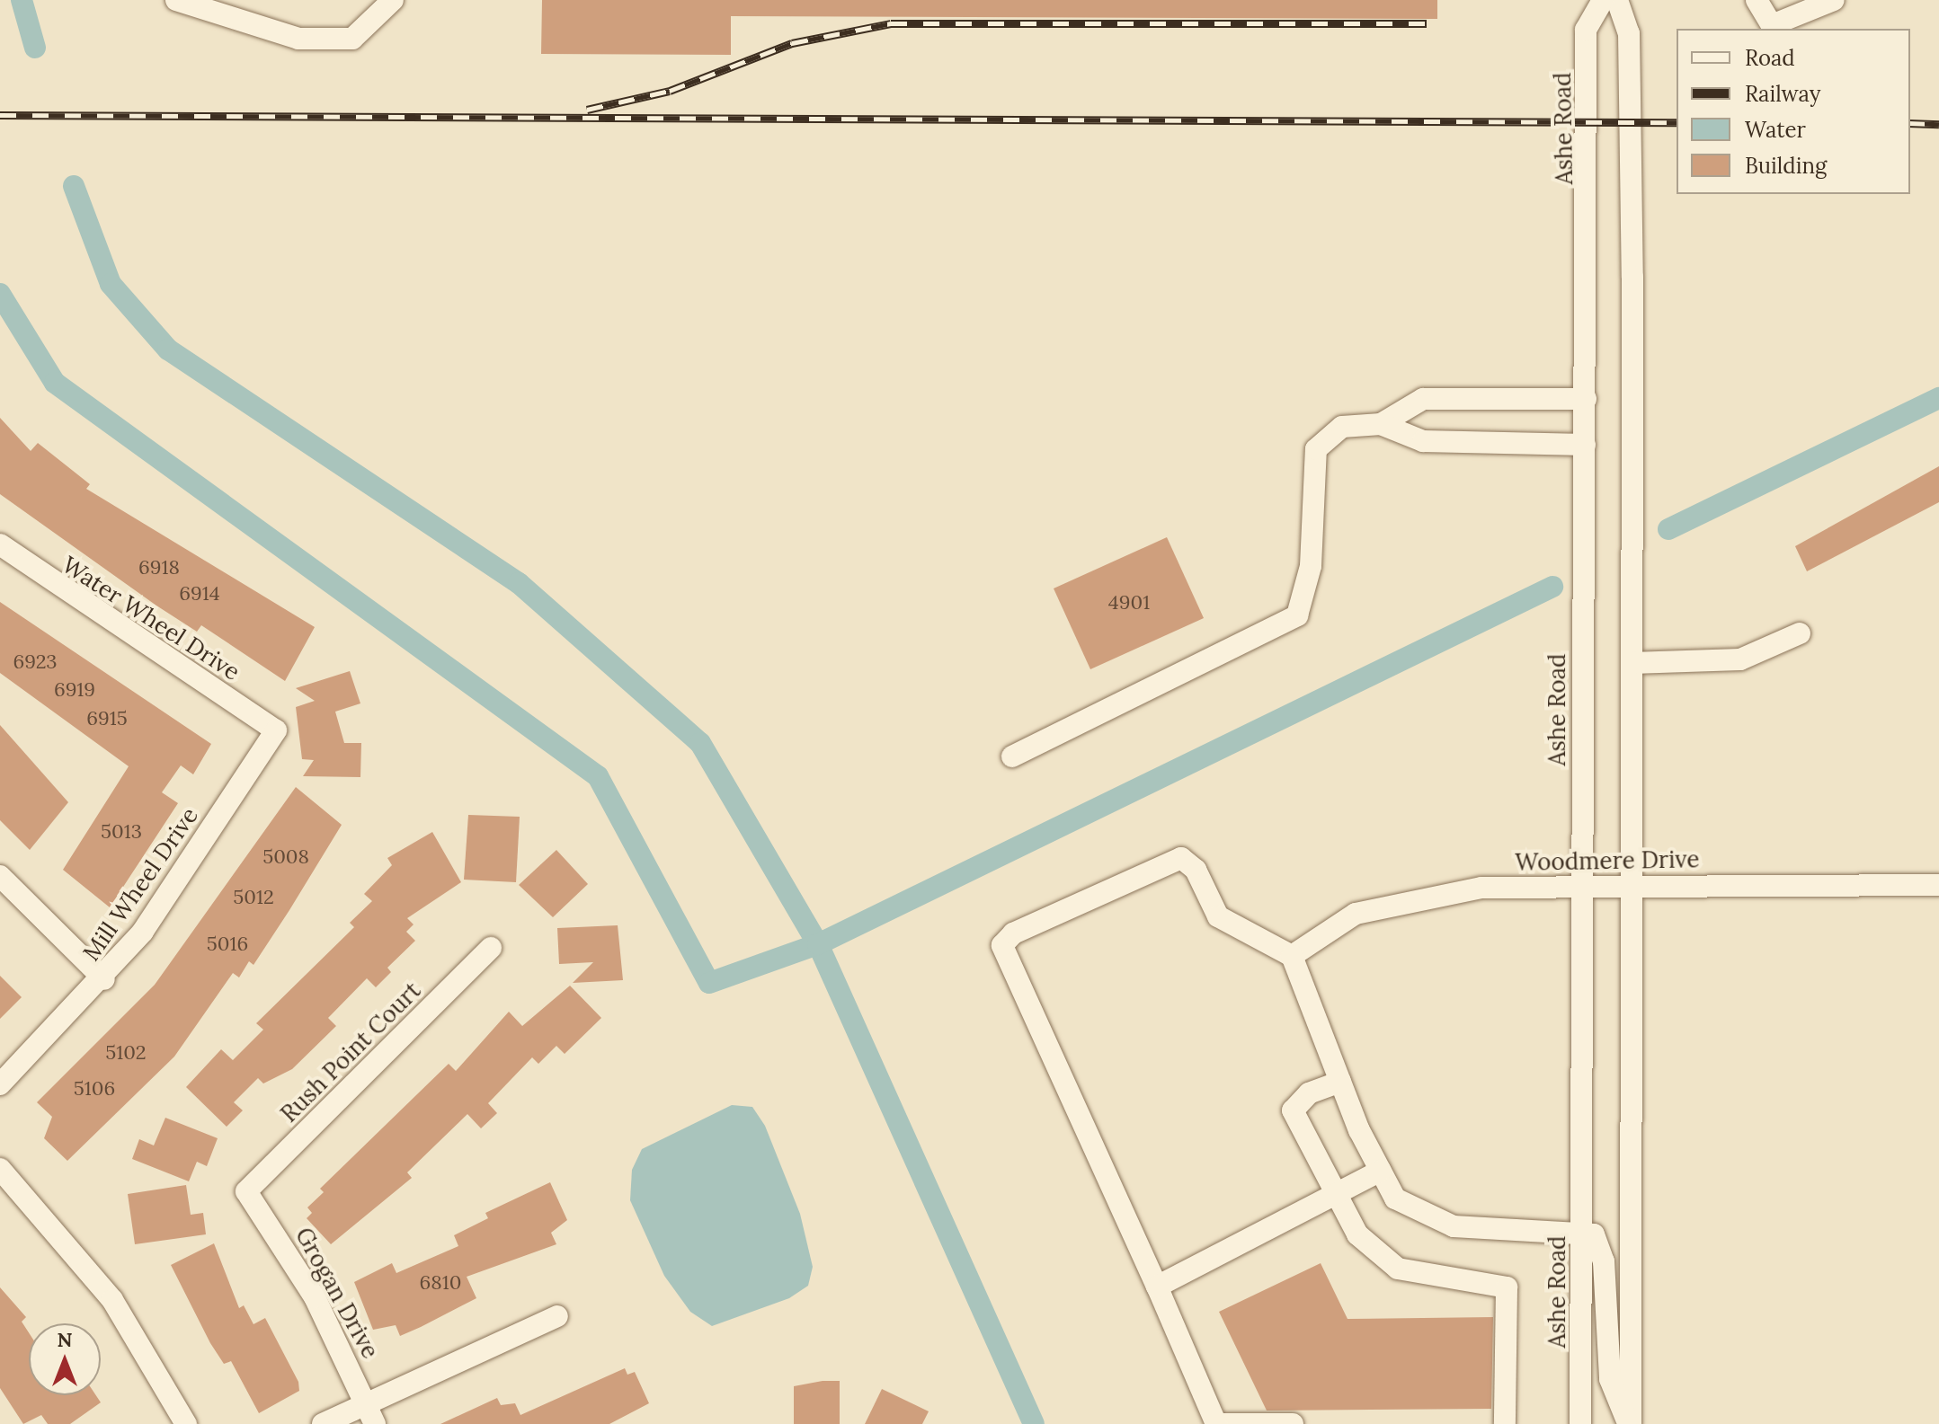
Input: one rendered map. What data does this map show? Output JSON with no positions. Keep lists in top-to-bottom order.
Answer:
{
  "streets": {
    "street": [
      "Ashe Road",
      "Water Wheel Drive",
      "Woodmere Drive",
      "Mill Wheel Drive",
      "Rush Point Court",
      "Grogan Drive"
    ]
  },
  "crossings": [
    ["Ashe Road", "Woodmere Drive"],
    ["Water Wheel Drive", "Mill Wheel Drive"],
    ["Rush Point Court", "Grogan Drive"]
  ],
  "house_numbers": [
    "6918",
    "6914",
    "4901",
    "6923",
    "6919",
    "6915",
    "5013",
    "5008",
    "5012",
    "5016",
    "5102",
    "5106",
    "6810"
  ],
  "legend": [
    "Road",
    "Railway",
    "Water",
    "Building"
  ],
  "north": "top"
}
